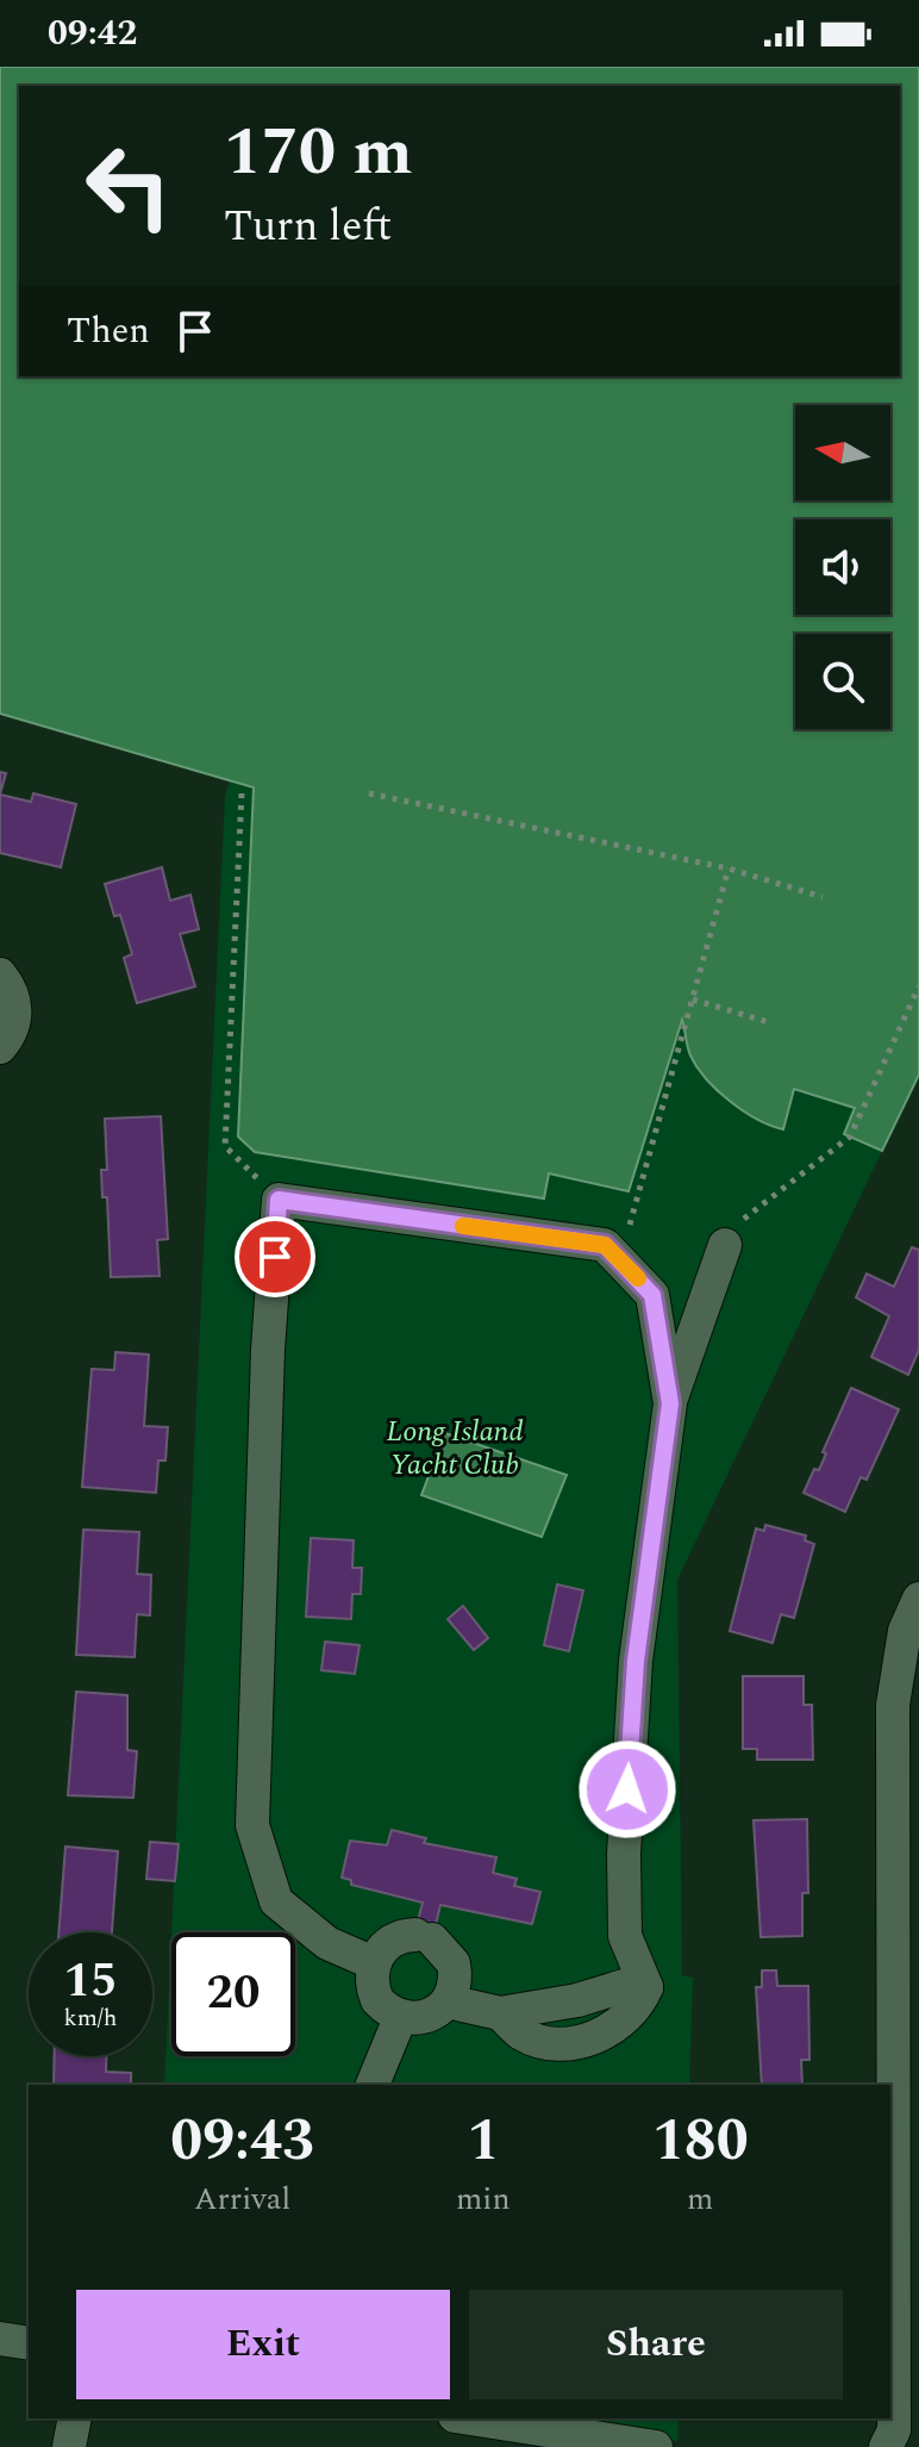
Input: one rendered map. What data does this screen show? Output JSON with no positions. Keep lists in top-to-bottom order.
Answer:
{
  "parks": ["Long Island Yacht Club"],
  "north": "left",
  "page": {
    "status": "09:42",
    "turn": ["170 m", "Turn left"],
    "then": "Then",
    "speed": "15 km/h",
    "limit": "20",
    "eta": [
      "09:43",
      "Arrival",
      "1",
      "min",
      "180",
      "m"
    ],
    "buttons": ["Exit", "Share"]
  }
}
